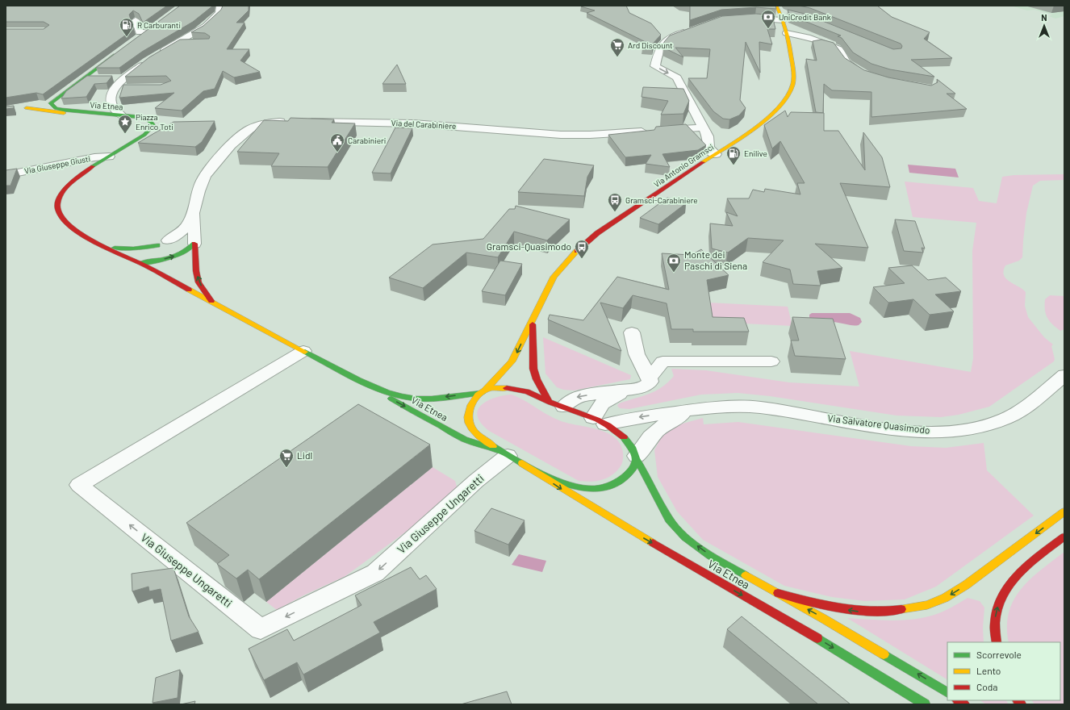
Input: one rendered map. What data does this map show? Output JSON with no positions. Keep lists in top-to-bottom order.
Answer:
{
  "streets": {
    "main road": ["Via Etnea", "Via Antonio Gramsci"],
    "street": [
      "Via del Carabiniere",
      "Via Giuseppe Giusti",
      "Via Salvatore Quasimodo",
      "Via Giuseppe Ungaretti"
    ]
  },
  "crossings": [
    ["Via Etnea", "Via Giuseppe Giusti"],
    ["Via Etnea", "Via Antonio Gramsci"],
    ["Via Etnea", "Via Salvatore Quasimodo"],
    ["Via Etnea", "Via Giuseppe Ungaretti"],
    ["Via Antonio Gramsci", "Via Giuseppe Ungaretti"]
  ],
  "places": {
    "bank": ["UniCredit Bank", "Monte dei Paschi di Siena"],
    "fuel station": ["R Carburanti", "Enilive"],
    "supermarket": ["Ard Discount", "Lidl"],
    "place": ["Piazza Enrico Toti"],
    "public building": ["Carabinieri"],
    "bus stop": ["Gramsci-Carabiniere", "Gramsci-Quasimodo"]
  },
  "legend": ["Scorrevole", "Lento", "Coda"],
  "north": "top"
}
